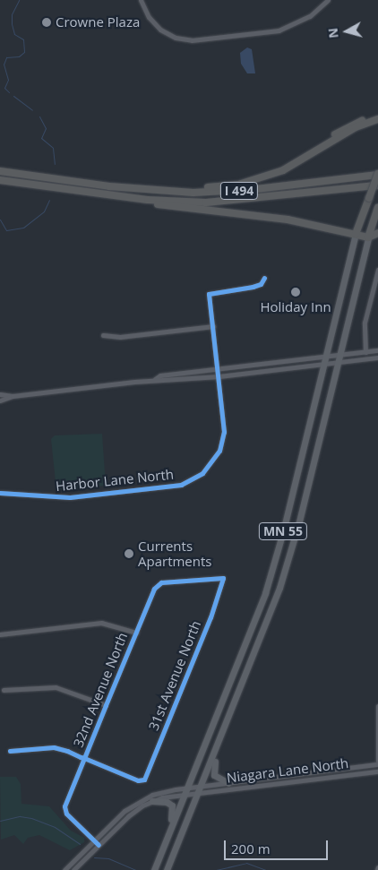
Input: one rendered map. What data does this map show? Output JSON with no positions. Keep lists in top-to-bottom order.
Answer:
{
  "streets": {
    "highway": ["I 494", "MN 55"],
    "street": [
      "Harbor Lane North",
      "31st Avenue North",
      "32nd Avenue North",
      "Niagara Lane North"
    ]
  },
  "crossings": [
    ["I 494", "MN 55"],
    ["MN 55", "Niagara Lane North"],
    ["31st Avenue North", "32nd Avenue North"]
  ],
  "places": ["Crowne Plaza", "Holiday Inn", "Currents Apartments"],
  "scale_bar": "200 m",
  "north": "left"
}
